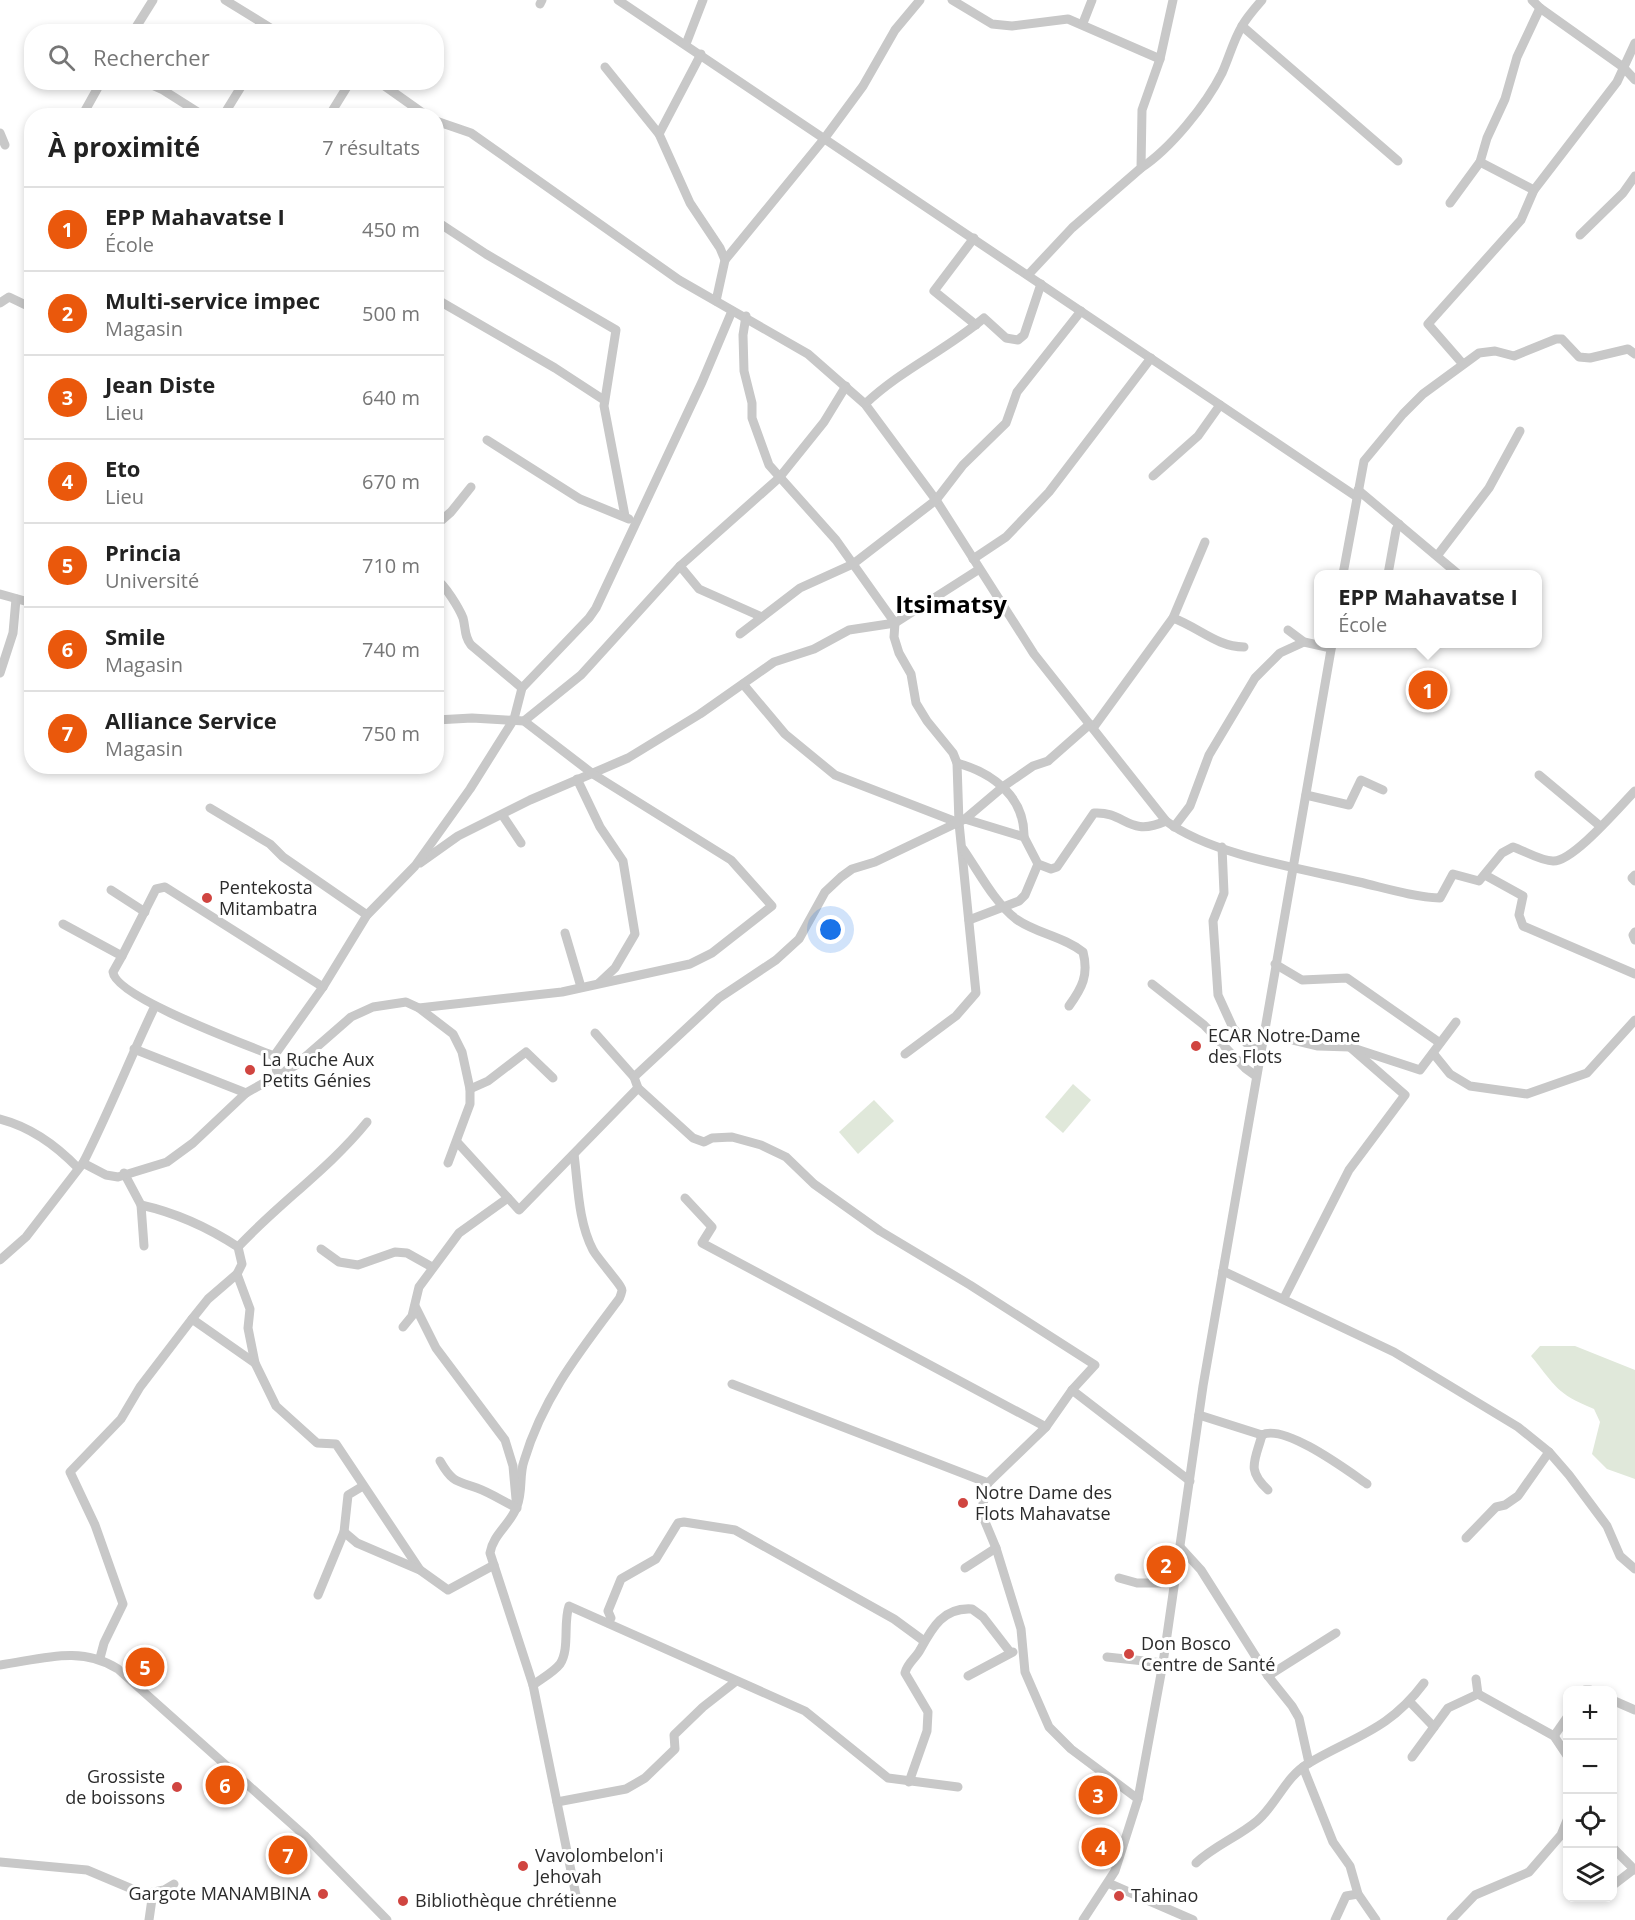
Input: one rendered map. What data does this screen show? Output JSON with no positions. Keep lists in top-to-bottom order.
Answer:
{
  "districts": ["Itsimatsy"],
  "places": [
    "Pentekosta Mitambatra",
    "ECAR Notre-Dame des Flots",
    "La Ruche Aux Petits Génies",
    "Notre Dame des Flots Mahavatse",
    "Don Bosco Centre de Santé",
    "Grossiste de boissons",
    "Vavolombelon'i Jehovah",
    "Gargote MANAMBINA",
    "Tahinao",
    "Bibliothèque chrétienne"
  ],
  "page": {
    "search": "Rechercher",
    "heading": ["À proximité", "7 résultats"],
    "list": [
      {
        "mark": "1",
        "name": "EPP Mahavatse I",
        "note": "École",
        "value": "450 m"
      },
      {
        "mark": "2",
        "name": "Multi-service impec",
        "note": "Magasin",
        "value": "500 m"
      },
      {
        "mark": "3",
        "name": "Jean Diste",
        "note": "Lieu",
        "value": "640 m"
      },
      {
        "mark": "4",
        "name": "Eto",
        "note": "Lieu",
        "value": "670 m"
      },
      {
        "mark": "5",
        "name": "Princia",
        "note": "Université",
        "value": "710 m"
      },
      {
        "mark": "6",
        "name": "Smile",
        "note": "Magasin",
        "value": "740 m"
      },
      {
        "mark": "7",
        "name": "Alliance Service",
        "note": "Magasin",
        "value": "750 m"
      }
    ],
    "popup": ["EPP Mahavatse I", "École"],
    "pins": [
      "1",
      "2",
      "5",
      "6",
      "3",
      "4",
      "7"
    ],
    "map_buttons": ["+", "−"]
  }
}
